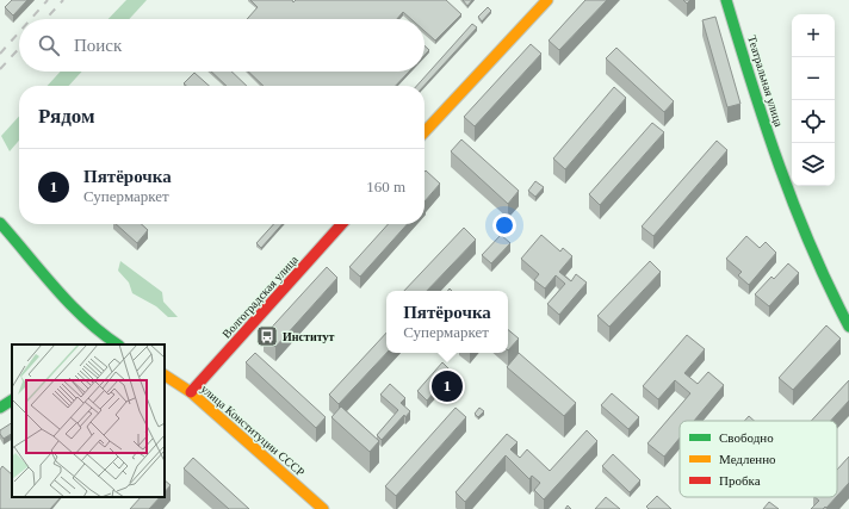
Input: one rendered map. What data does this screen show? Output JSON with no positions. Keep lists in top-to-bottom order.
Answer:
{
  "streets": {
    "main road": ["Театральная улица", "Волгоградская улица", "улица Конституции СССР"]
  },
  "crossings": [
    ["Волгоградская улица", "улица Конституции СССР"]
  ],
  "places": {
    "bus stop": ["Институт"]
  },
  "legend": ["Свободно", "Медленно", "Пробка"],
  "page": {
    "map_buttons": ["+", "−"],
    "search": "Поиск",
    "heading": "Рядом",
    "list": [
      {
        "mark": "1",
        "name": "Пятёрочка",
        "note": "Супермаркет",
        "value": "160 m"
      }
    ],
    "popup": ["Пятёрочка", "Супермаркет"],
    "pins": "1"
  }
}
